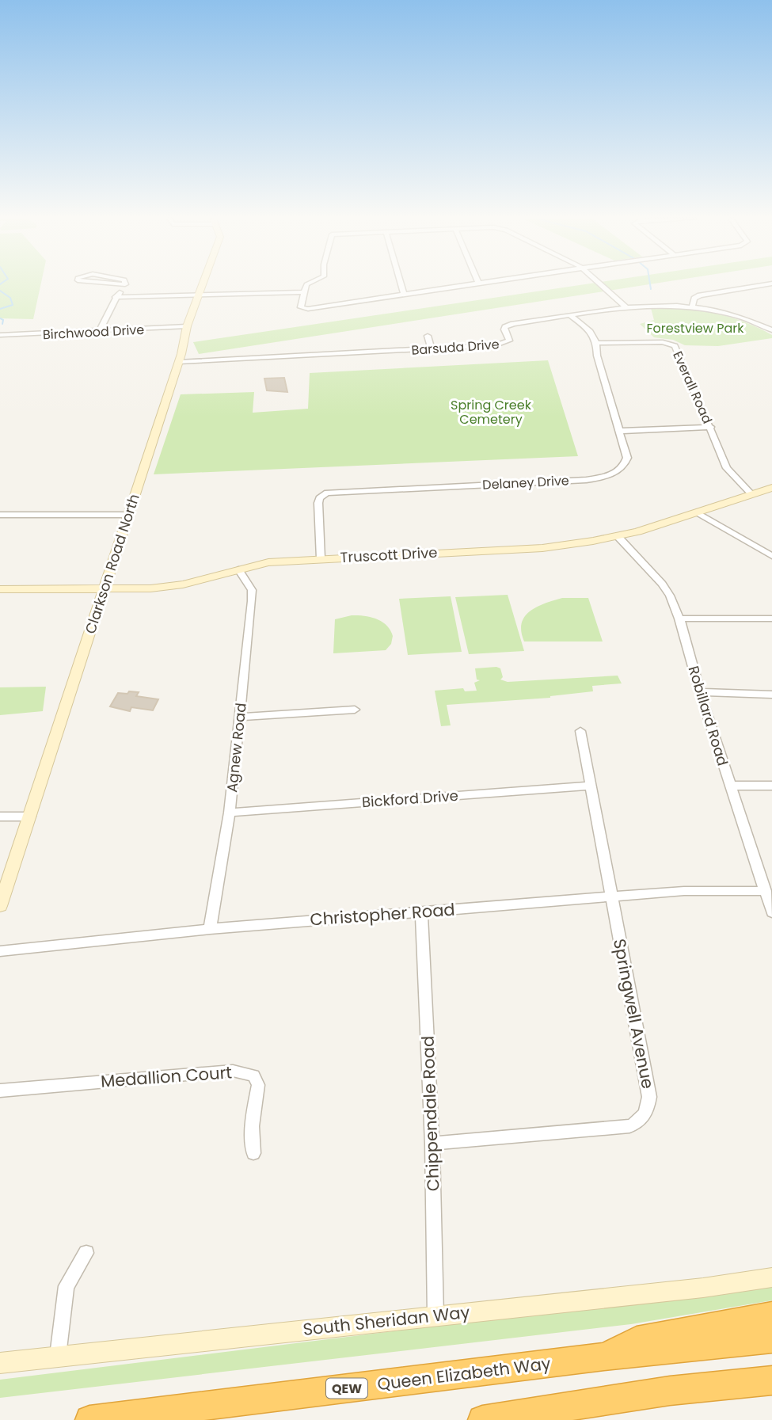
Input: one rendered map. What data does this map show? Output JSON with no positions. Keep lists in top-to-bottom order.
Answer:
{
  "streets": {
    "highway": ["Queen Elizabeth Way", "QEW"],
    "street": [
      "Birchwood Drive",
      "Barsuda Drive",
      "Everall Road",
      "Delaney Drive",
      "Truscott Drive",
      "Clarkson Road North",
      "Robillard Road",
      "Agnew Road",
      "Bickford Drive",
      "Christopher Road",
      "Springwell Avenue",
      "Medallion Court",
      "Chippendale Road",
      "South Sheridan Way"
    ]
  },
  "crossings": [
    ["Birchwood Drive", "Clarkson Road North"],
    ["Barsuda Drive", "Clarkson Road North"],
    ["Everall Road", "Delaney Drive"],
    ["Everall Road", "Truscott Drive"],
    ["Delaney Drive", "Truscott Drive"],
    ["Truscott Drive", "Clarkson Road North"],
    ["Truscott Drive", "Robillard Road"],
    ["Truscott Drive", "Agnew Road"],
    ["Robillard Road", "Christopher Road"],
    ["Agnew Road", "Bickford Drive"],
    ["Agnew Road", "Christopher Road"],
    ["Bickford Drive", "Springwell Avenue"],
    ["Christopher Road", "Springwell Avenue"],
    ["Christopher Road", "Chippendale Road"],
    ["Springwell Avenue", "Chippendale Road"],
    ["Chippendale Road", "South Sheridan Way"]
  ],
  "parks": ["Forestview Park", "Spring Creek Cemetery"]
}
